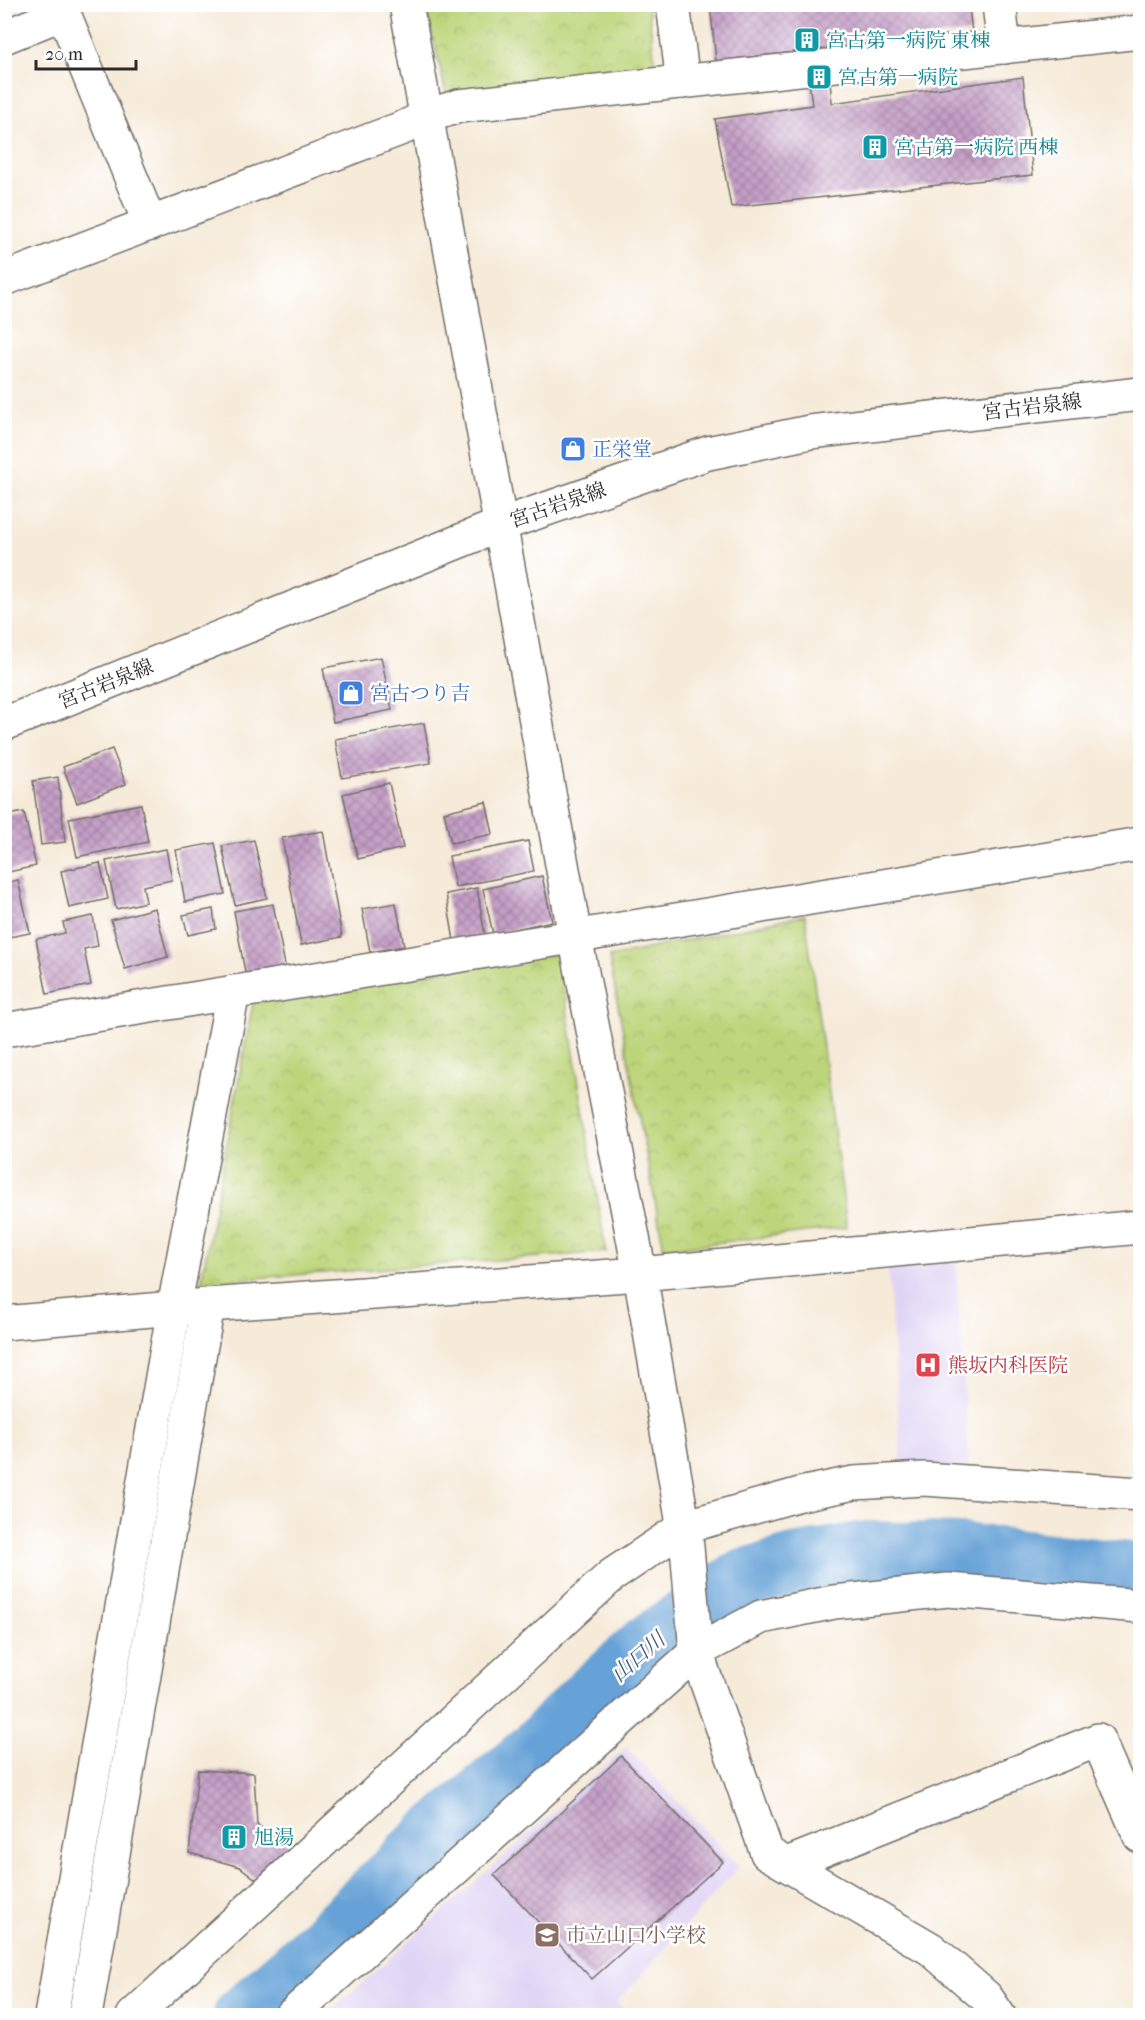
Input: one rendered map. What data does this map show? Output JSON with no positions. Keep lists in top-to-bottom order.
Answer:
{
  "streets": {
    "street": ["宮古岩泉線"]
  },
  "water": ["山口川"],
  "places": {
    "building": [
      "宮古第一病院 東棟",
      "宮古第一病院",
      "宮古第一病院 西棟",
      "旭湯"
    ],
    "shop": ["正栄堂", "宮古つり吉"],
    "hospital": ["熊坂内科医院"],
    "school or university": ["市立山口小学校"]
  },
  "scale_bar": "20 m"
}
